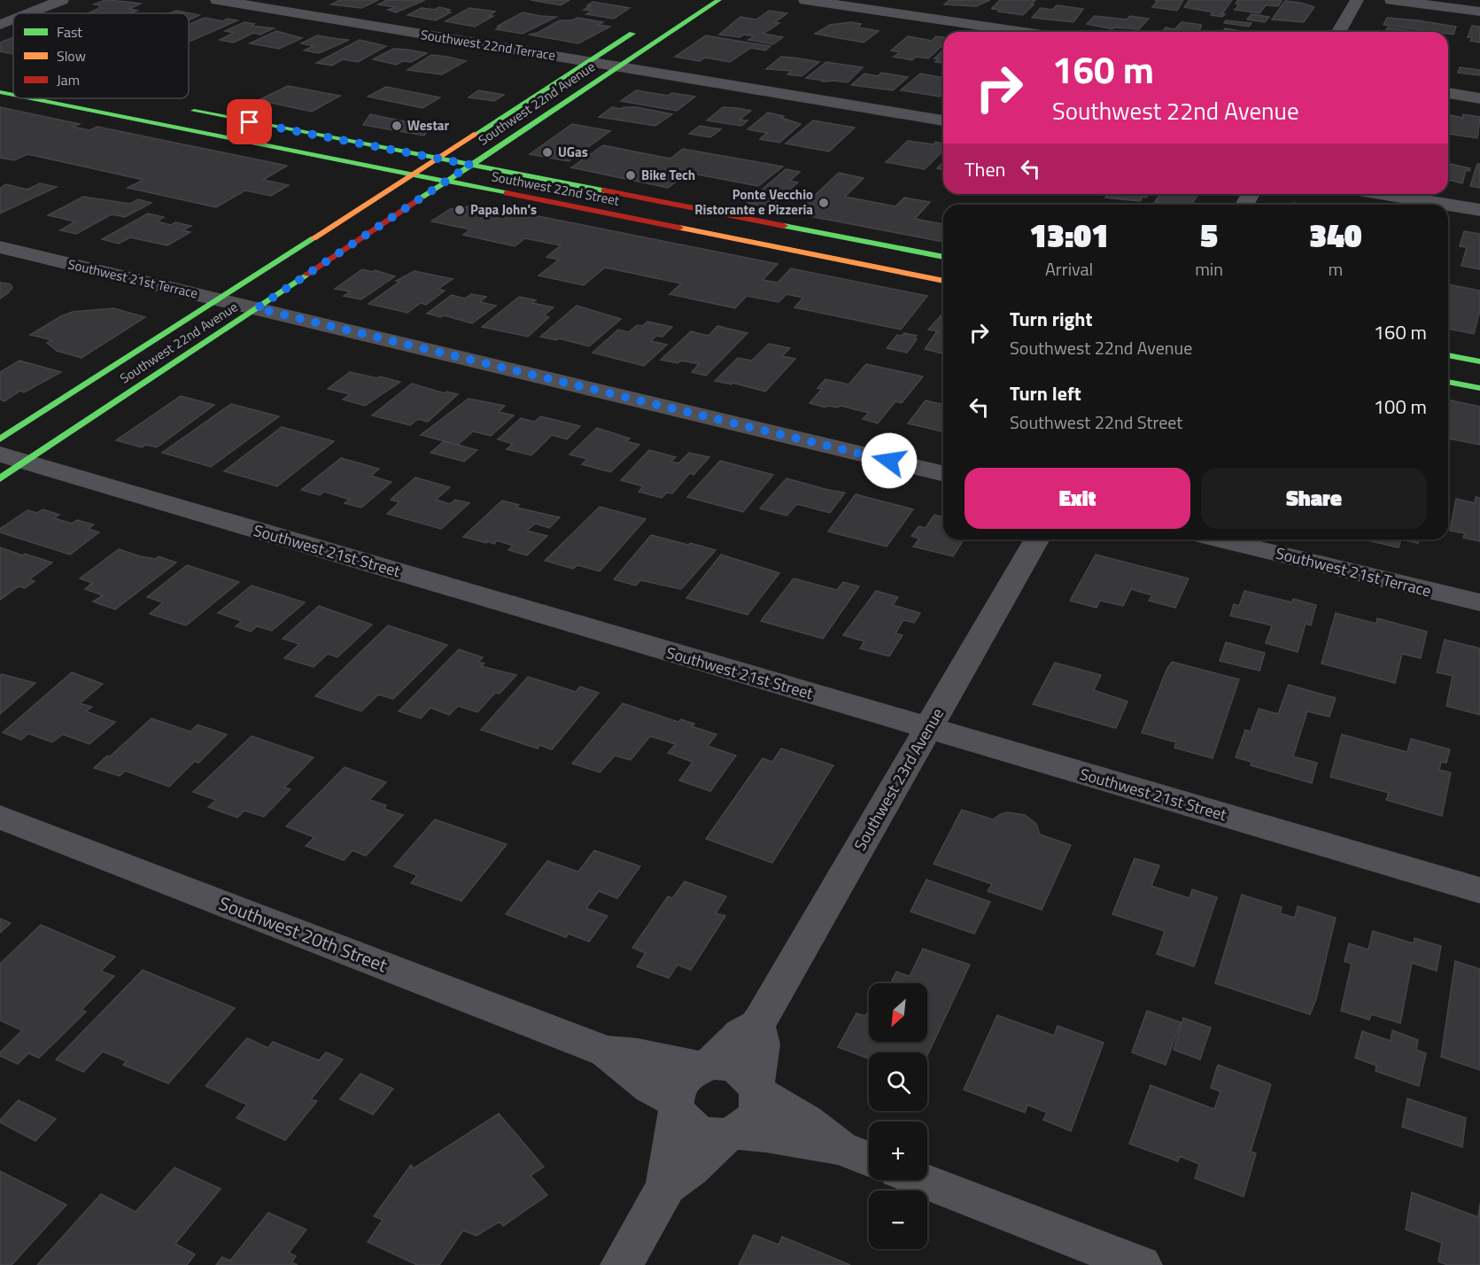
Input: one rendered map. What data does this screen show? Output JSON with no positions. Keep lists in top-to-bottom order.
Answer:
{
  "streets": {
    "main road": ["Southwest 22nd Avenue", "Southwest 22nd Street"],
    "street": [
      "Southwest 22nd Terrace",
      "Southwest 21st Terrace",
      "Southwest 21st Street",
      "Southwest 23rd Avenue",
      "Southwest 20th Street"
    ]
  },
  "crossings": [
    ["Southwest 22nd Terrace", "Southwest 22nd Avenue"],
    ["Southwest 22nd Avenue", "Southwest 22nd Street"],
    ["Southwest 22nd Avenue", "Southwest 21st Terrace"],
    ["Southwest 22nd Avenue", "Southwest 21st Street"],
    ["Southwest 21st Street", "Southwest 23rd Avenue"],
    ["Southwest 23rd Avenue", "Southwest 20th Street"]
  ],
  "places": [
    "Westar",
    "UGas",
    "Bike Tech",
    "Ponte Vecchio Ristorante e Pizzeria",
    "Papa John's"
  ],
  "legend": ["Fast", "Slow", "Jam"],
  "north": "bottom left",
  "page": {
    "turn": ["160 m", "Southwest 22nd Avenue"],
    "then": "Then",
    "eta": [
      "13:01",
      "Arrival",
      "5",
      "min",
      "340",
      "m"
    ],
    "list": [
      {
        "name": "Turn right",
        "note": "Southwest 22nd Avenue",
        "value": "160 m"
      },
      {
        "name": "Turn left",
        "note": "Southwest 22nd Street",
        "value": "100 m"
      }
    ],
    "buttons": ["Exit", "Share"],
    "map_buttons": ["+", "−"]
  }
}
